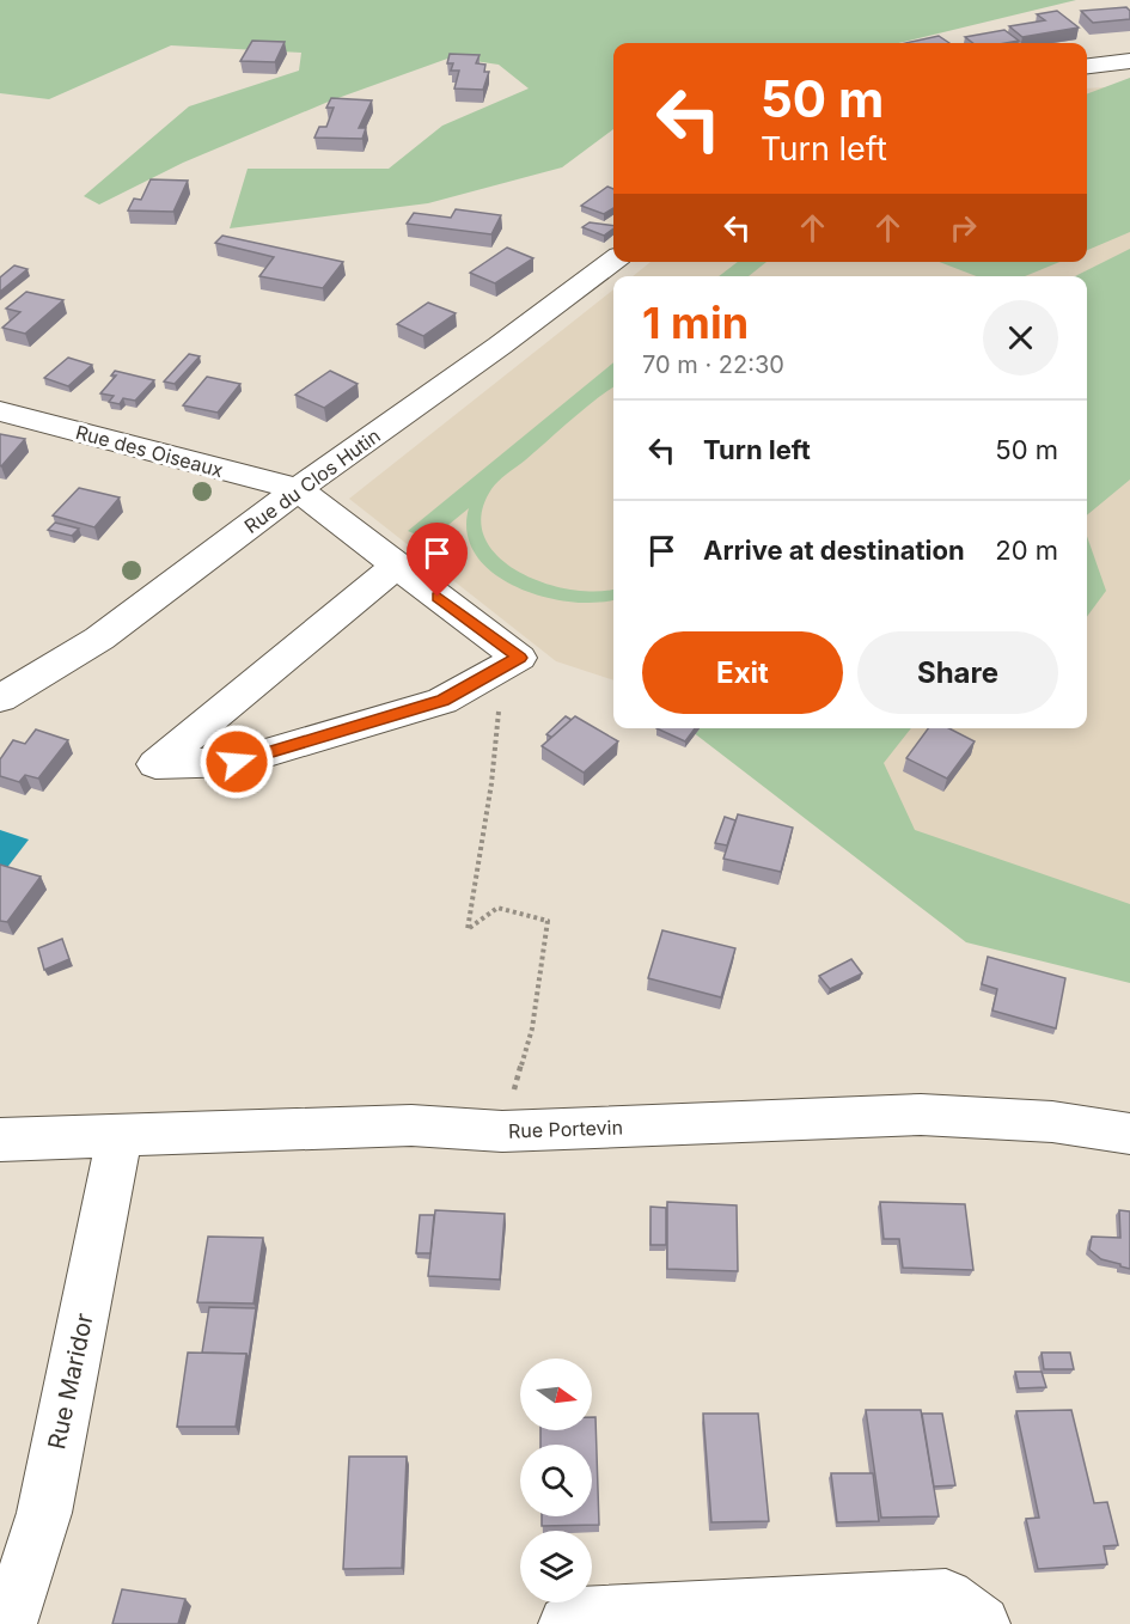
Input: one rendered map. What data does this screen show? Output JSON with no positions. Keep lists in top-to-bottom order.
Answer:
{
  "streets": {
    "street": [
      "Rue des Oiseaux",
      "Rue du Clos Hutin",
      "Rue Portevin",
      "Rue Maridor"
    ]
  },
  "crossings": [
    ["Rue des Oiseaux", "Rue du Clos Hutin"],
    ["Rue Portevin", "Rue Maridor"]
  ],
  "north": "right",
  "page": {
    "turn": ["50 m", "Turn left"],
    "heading": ["1 min", "70 m · 22:30"],
    "list": [
      {
        "name": "Turn left",
        "value": "50 m"
      },
      {
        "name": "Arrive at destination",
        "value": "20 m"
      }
    ],
    "buttons": ["Exit", "Share"]
  }
}
